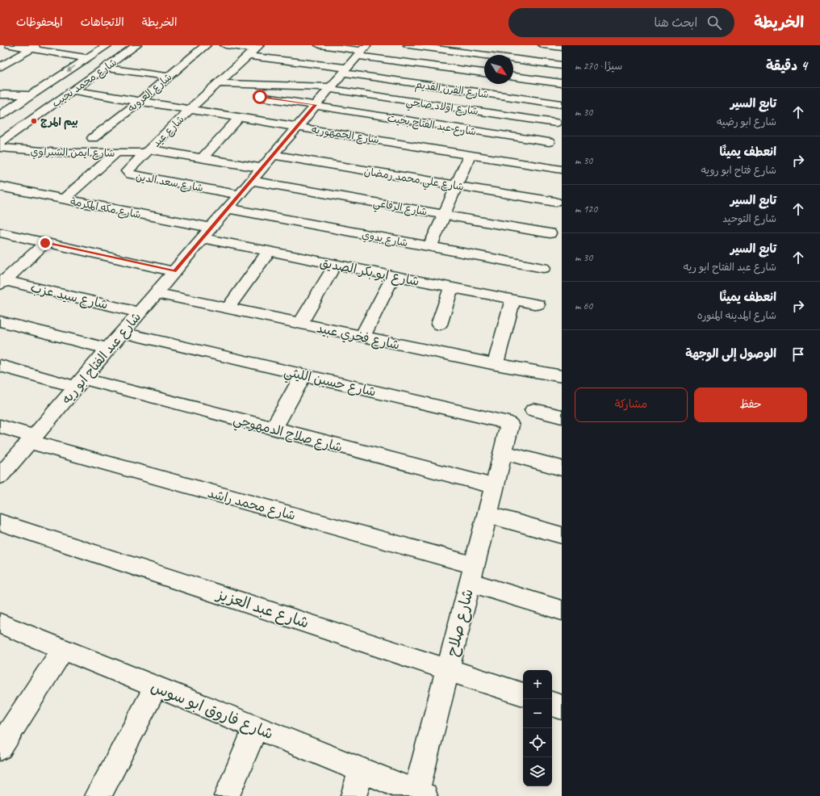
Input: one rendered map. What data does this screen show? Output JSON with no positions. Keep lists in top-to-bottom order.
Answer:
{
  "streets": {
    "street": [
      "شارع محمد نجيب",
      "شارع الفرن القديم",
      "شارع العروبه",
      "شارع اولاد ضاحي",
      "شارع عبد الفتاح بخيت",
      "شارع عيد",
      "شارع الجمهوريه",
      "شارع ايمن الشبراوي",
      "شارع علي محمد رمضان",
      "شارع سعد الدين",
      "شارع الرفاعي",
      "شارع مكه المكرمة",
      "شارع بدوي",
      "شارع ابو بكر الصديق",
      "شارع سيد عزب",
      "شارع فخري عبيد",
      "شارع عبد الفتاح ابو ريه",
      "شارع حسين الليثي",
      "شارع صلاح الدمهوجي",
      "شارع محمد راشد",
      "شارع عبد العزيز",
      "شارع صلاح",
      "شارع فاروق ابو سوس"
    ]
  },
  "crossings": [
    ["شارع محمد نجيب", "شارع الجمهوريه"],
    ["شارع محمد نجيب", "شارع ايمن الشبراوي"],
    ["شارع الفرن القديم", "شارع اولاد ضاحي"],
    ["شارع الفرن القديم", "شارع عيد"],
    ["شارع الفرن القديم", "شارع عبد الفتاح ابو ريه"],
    ["شارع العروبه", "شارع الجمهوريه"],
    ["شارع اولاد ضاحي", "شارع عيد"],
    ["شارع اولاد ضاحي", "شارع عبد الفتاح ابو ريه"],
    ["شارع عبد الفتاح بخيت", "شارع عبد الفتاح ابو ريه"],
    ["شارع عيد", "شارع الجمهوريه"],
    ["شارع عيد", "شارع ايمن الشبراوي"],
    ["شارع عيد", "شارع سعد الدين"],
    ["شارع الجمهوريه", "شارع عبد الفتاح ابو ريه"],
    ["شارع ايمن الشبراوي", "شارع سعد الدين"],
    ["شارع ايمن الشبراوي", "شارع عبد الفتاح ابو ريه"],
    ["شارع علي محمد رمضان", "شارع عبد الفتاح ابو ريه"],
    ["شارع سعد الدين", "شارع عبد الفتاح ابو ريه"],
    ["شارع الرفاعي", "شارع عبد الفتاح ابو ريه"],
    ["شارع مكه المكرمة", "شارع ابو بكر الصديق"],
    ["شارع مكه المكرمة", "شارع عبد الفتاح ابو ريه"],
    ["شارع بدوي", "شارع عبد الفتاح ابو ريه"],
    ["شارع ابو بكر الصديق", "شارع عبد الفتاح ابو ريه"],
    ["شارع سيد عزب", "شارع عبد الفتاح ابو ريه"],
    ["شارع فخري عبيد", "شارع عبد الفتاح ابو ريه"],
    ["شارع عبد الفتاح ابو ريه", "شارع حسين الليثي"],
    ["شارع عبد الفتاح ابو ريه", "شارع صلاح الدمهوجي"],
    ["شارع عبد الفتاح ابو ريه", "شارع محمد راشد"],
    ["شارع حسين الليثي", "شارع صلاح"],
    ["شارع صلاح الدمهوجي", "شارع صلاح"],
    ["شارع محمد راشد", "شارع صلاح"],
    ["شارع عبد العزيز", "شارع صلاح"],
    ["شارع صلاح", "شارع فاروق ابو سوس"]
  ],
  "places": ["بيم المرج"],
  "north": "bottom right",
  "page": {
    "header": "الخريطة",
    "search": "ابحث هنا",
    "nav": ["الخريطة", "الاتجاهات", "المحفوظات"],
    "heading": ["4 دقيقة", "سيرًا · 270 m"],
    "list": [
      ["تابع السير", "شارع ابو رضيه", "30 m"],
      ["انعطف يمينًا", "شارع فتاح ابو رويه", "30 m"],
      ["تابع السير", "شارع التوحيد", "120 m"],
      ["تابع السير", "شارع عبد الفتاح ابو ريه", "30 m"],
      ["انعطف يمينًا", "شارع المدينه المنوره", "60 m"],
      "الوصول إلى الوجهة"
    ],
    "buttons": ["حفظ", "مشاركة"],
    "map_buttons": ["+", "−"]
  }
}
